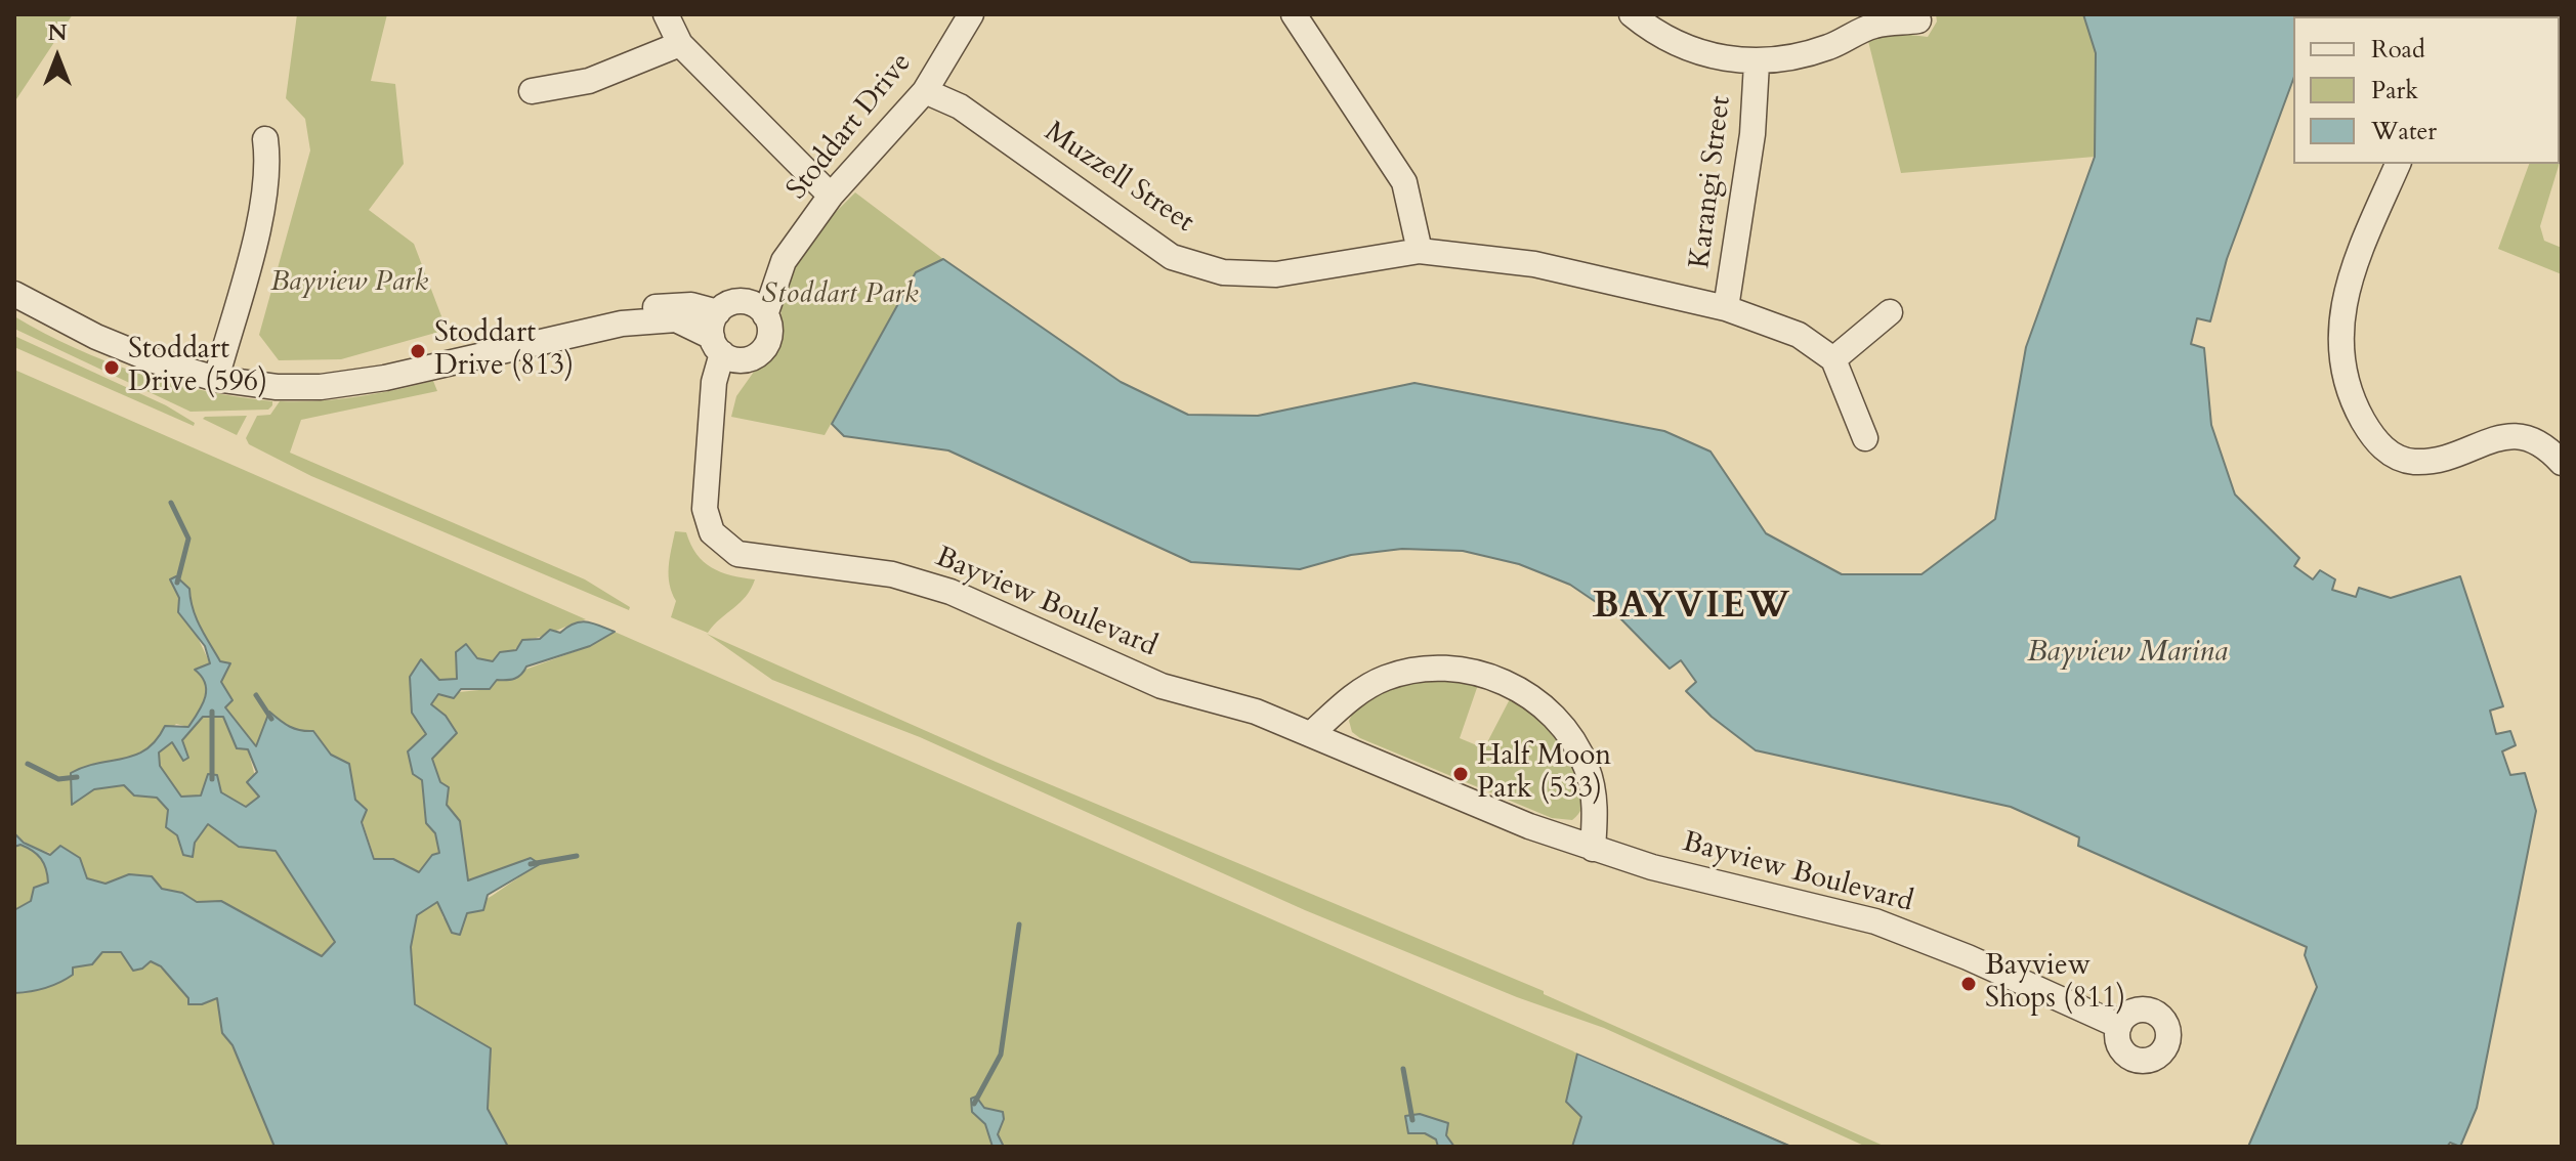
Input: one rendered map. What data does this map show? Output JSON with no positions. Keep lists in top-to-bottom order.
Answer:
{
  "streets": {
    "street": [
      "Stoddart Drive",
      "Muzzell Street",
      "Karangi Street",
      "Bayview Boulevard"
    ]
  },
  "crossings": [
    ["Stoddart Drive", "Muzzell Street"],
    ["Stoddart Drive", "Bayview Boulevard"],
    ["Muzzell Street", "Karangi Street"]
  ],
  "districts": ["BAYVIEW"],
  "water": ["Bayview Marina"],
  "parks": ["Bayview Park", "Stoddart Park"],
  "places": [
    "Stoddart Drive (813)",
    "Stoddart Drive (596)",
    "Half Moon Park (533)",
    "Bayview Shops (811)"
  ],
  "legend": ["Road", "Park", "Water"],
  "north": "top"
}
